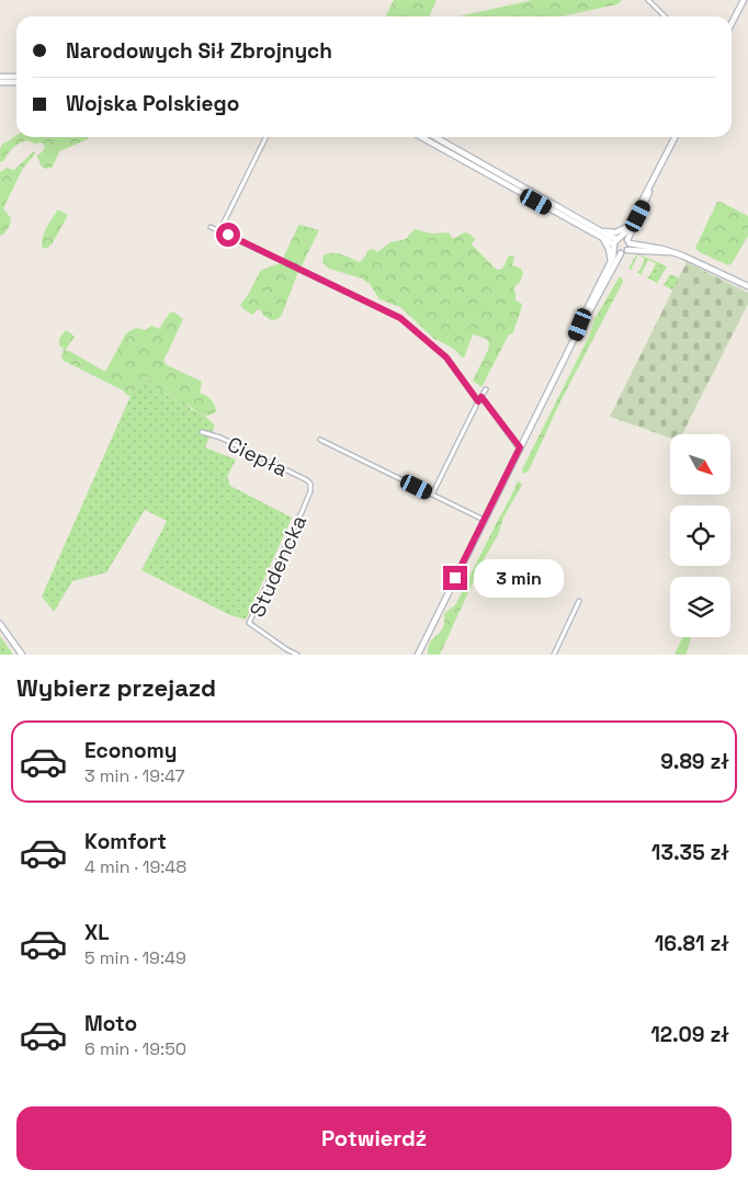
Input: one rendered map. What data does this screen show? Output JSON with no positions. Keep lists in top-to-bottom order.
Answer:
{
  "streets": {
    "street": ["Ciepła", "Studencka"]
  },
  "crossings": [
    ["Ciepła", "Studencka"]
  ],
  "north": "bottom right",
  "page": {
    "banner": ["Narodowych Sił Zbrojnych", "Wojska Polskiego"],
    "bubble": "3 min",
    "heading": "Wybierz przejazd",
    "list": [
      {
        "name": "Economy",
        "note": "3 min · 19:47",
        "value": "9.89 zł"
      },
      {
        "name": "Komfort",
        "note": "4 min · 19:48",
        "value": "13.35 zł"
      },
      {
        "name": "XL",
        "note": "5 min · 19:49",
        "value": "16.81 zł"
      },
      {
        "name": "Moto",
        "note": "6 min · 19:50",
        "value": "12.09 zł"
      }
    ],
    "buttons": "Potwierdź"
  }
}
